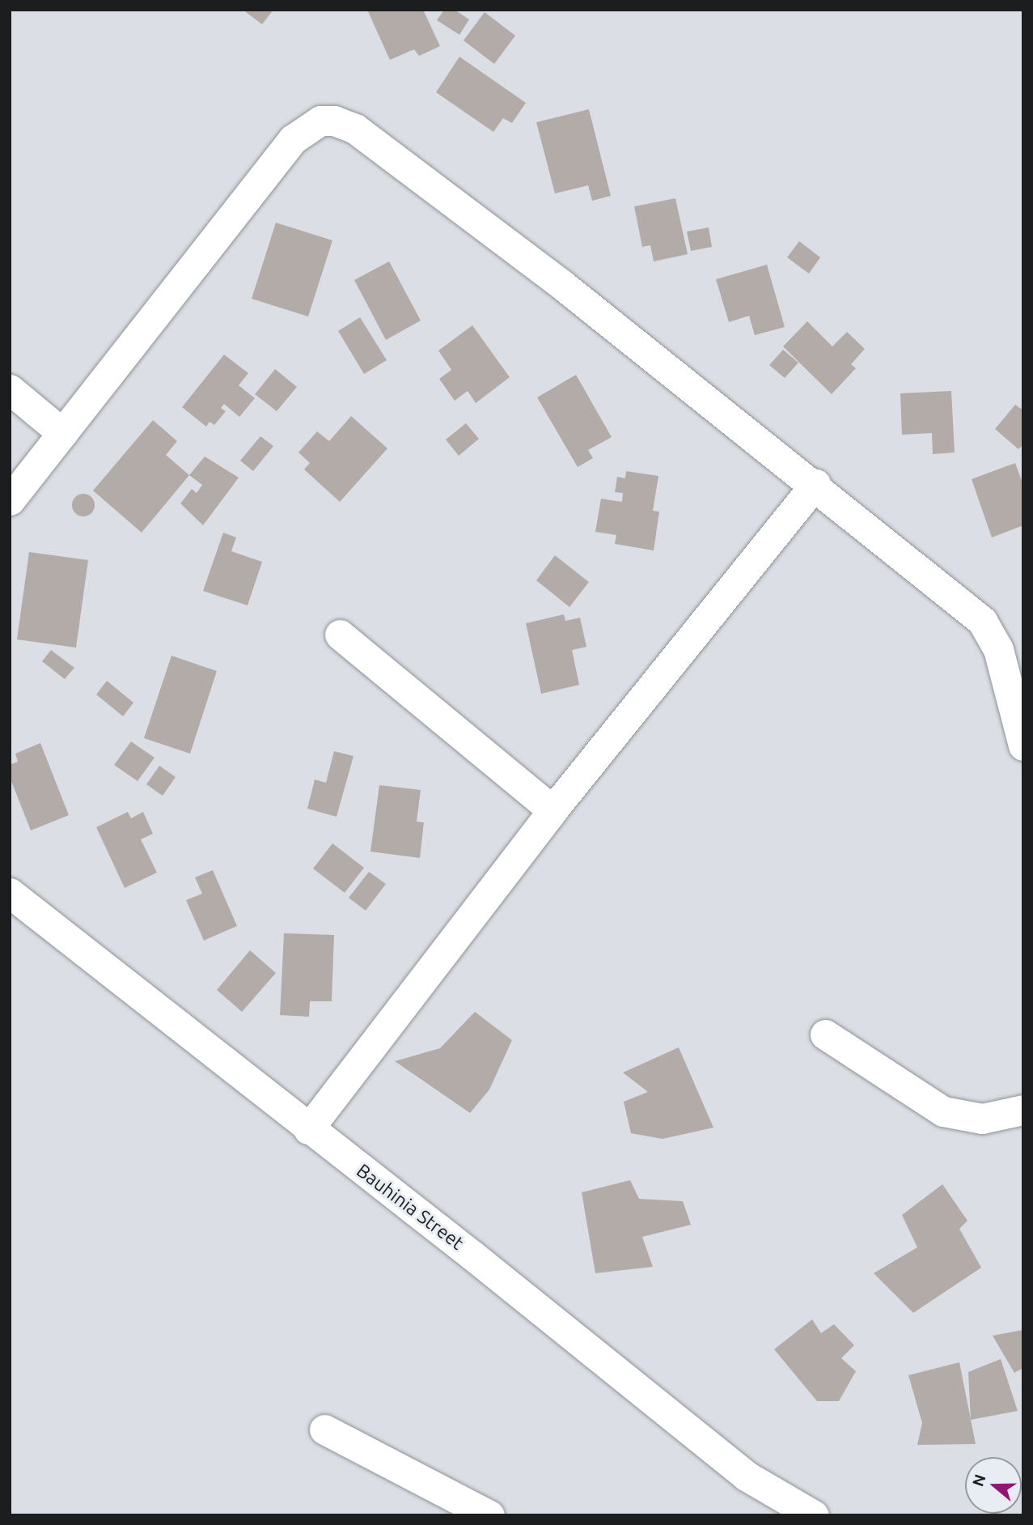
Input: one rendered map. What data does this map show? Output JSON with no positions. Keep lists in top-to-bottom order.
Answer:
{
  "streets": {
    "street": ["Bauhinia Street"]
  },
  "north": "left"
}
